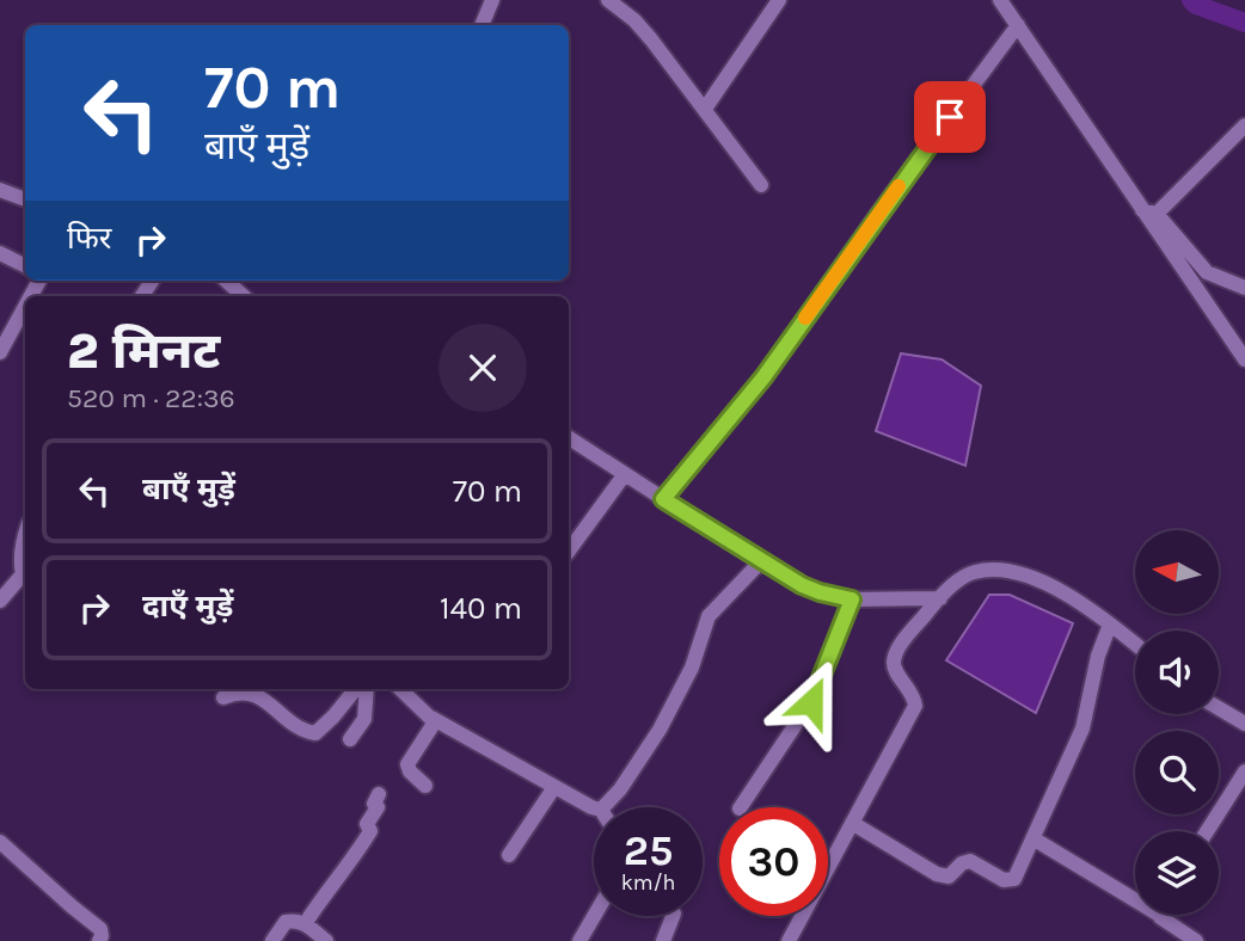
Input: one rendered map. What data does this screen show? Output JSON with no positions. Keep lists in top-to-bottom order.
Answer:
{
  "north": "left",
  "page": {
    "turn": ["70 m", "बाएँ मुड़ें"],
    "then": "फिर",
    "heading": ["2 मिनट", "520 m · 22:36"],
    "list": [
      {
        "name": "बाएँ मुड़ें",
        "value": "70 m"
      },
      {
        "name": "दाएँ मुड़ें",
        "value": "140 m"
      }
    ],
    "speed": "25 km/h",
    "limit": "30"
  }
}
